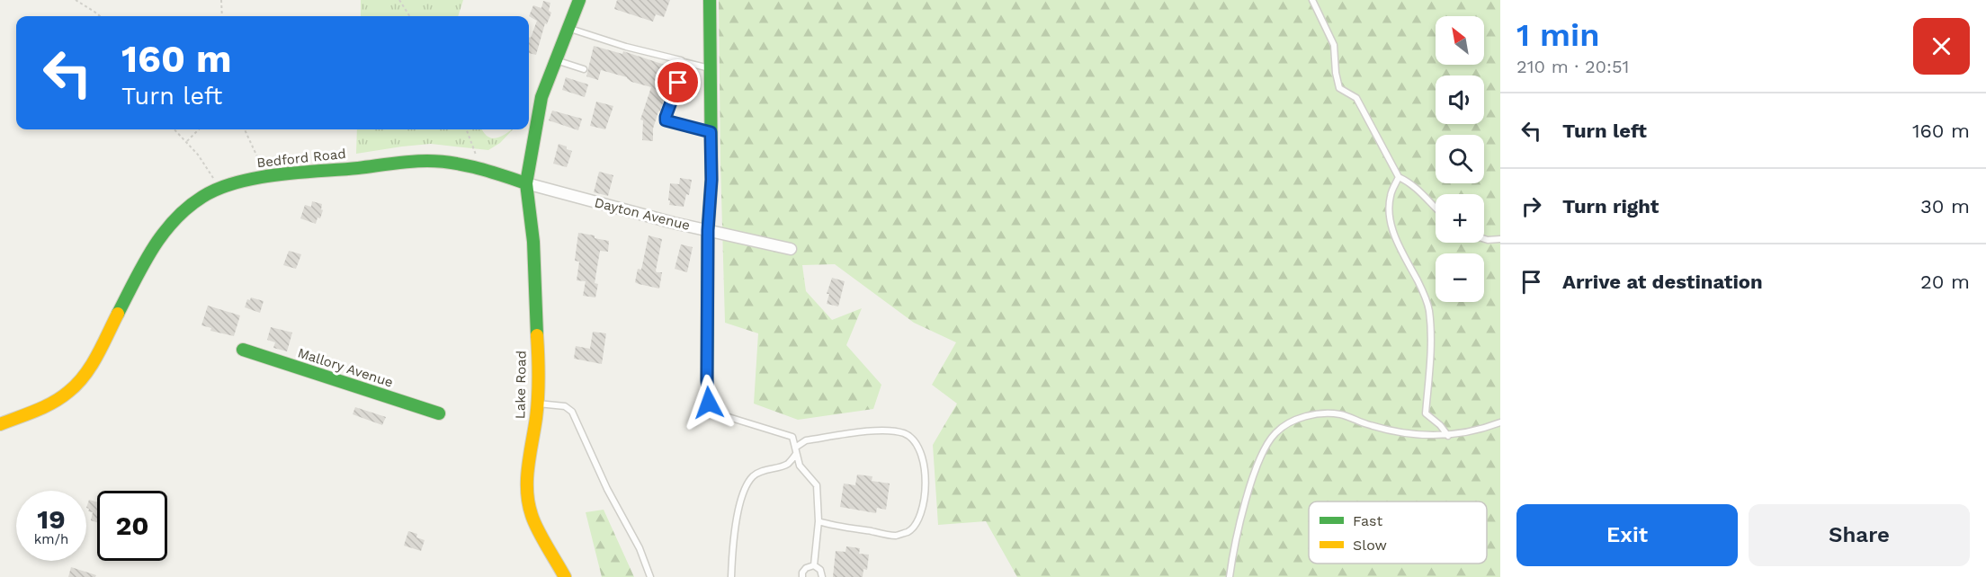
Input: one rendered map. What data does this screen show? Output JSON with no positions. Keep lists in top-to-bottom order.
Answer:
{
  "streets": {
    "street": [
      "Bedford Road",
      "Dayton Avenue",
      "Mallory Avenue",
      "Lake Road"
    ]
  },
  "crossings": [
    ["Bedford Road", "Dayton Avenue"],
    ["Bedford Road", "Lake Road"],
    ["Dayton Avenue", "Lake Road"]
  ],
  "legend": ["Fast", "Slow"],
  "north": "top left",
  "page": {
    "heading": ["1 min", "210 m · 20:51"],
    "map_buttons": ["+", "−"],
    "turn": ["160 m", "Turn left"],
    "list": [
      {
        "name": "Turn left",
        "value": "160 m"
      },
      {
        "name": "Turn right",
        "value": "30 m"
      },
      {
        "name": "Arrive at destination",
        "value": "20 m"
      }
    ],
    "speed": "19 km/h",
    "limit": "20",
    "buttons": ["Exit", "Share"]
  }
}
